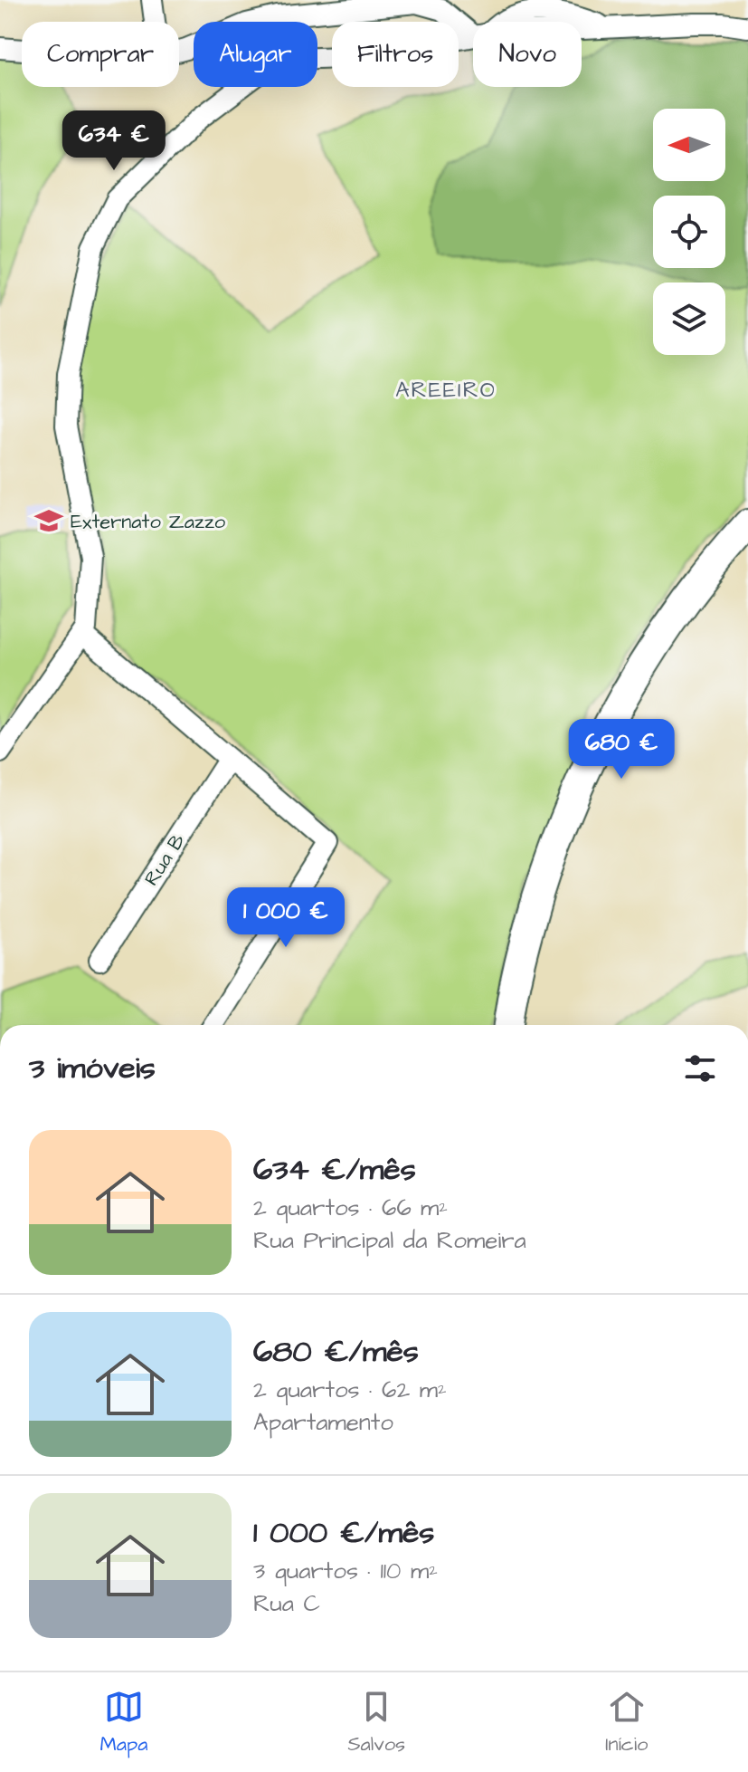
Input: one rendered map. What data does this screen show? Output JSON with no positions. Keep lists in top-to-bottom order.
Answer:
{
  "streets": {
    "street": ["Rua B"]
  },
  "districts": ["AREEIRO"],
  "places": {
    "school or university": ["Externato Zazzo"]
  },
  "north": "left",
  "page": {
    "chip": [
      "Comprar",
      "Alugar",
      "Filtros",
      "Novo"
    ],
    "price": ["634 €", "680 €", "1 000 €"],
    "heading": "3 imóveis",
    "list": [
      {
        "name": "634 €/mês",
        "note": "2 quartos · 66 m² · Rua Principal da Romeira"
      },
      {
        "name": "680 €/mês",
        "note": "2 quartos · 62 m² · Apartamento"
      },
      {
        "name": "1 000 €/mês",
        "note": "3 quartos · 110 m² · Rua C"
      }
    ],
    "tabs": ["Mapa", "Salvos", "Início"]
  }
}
